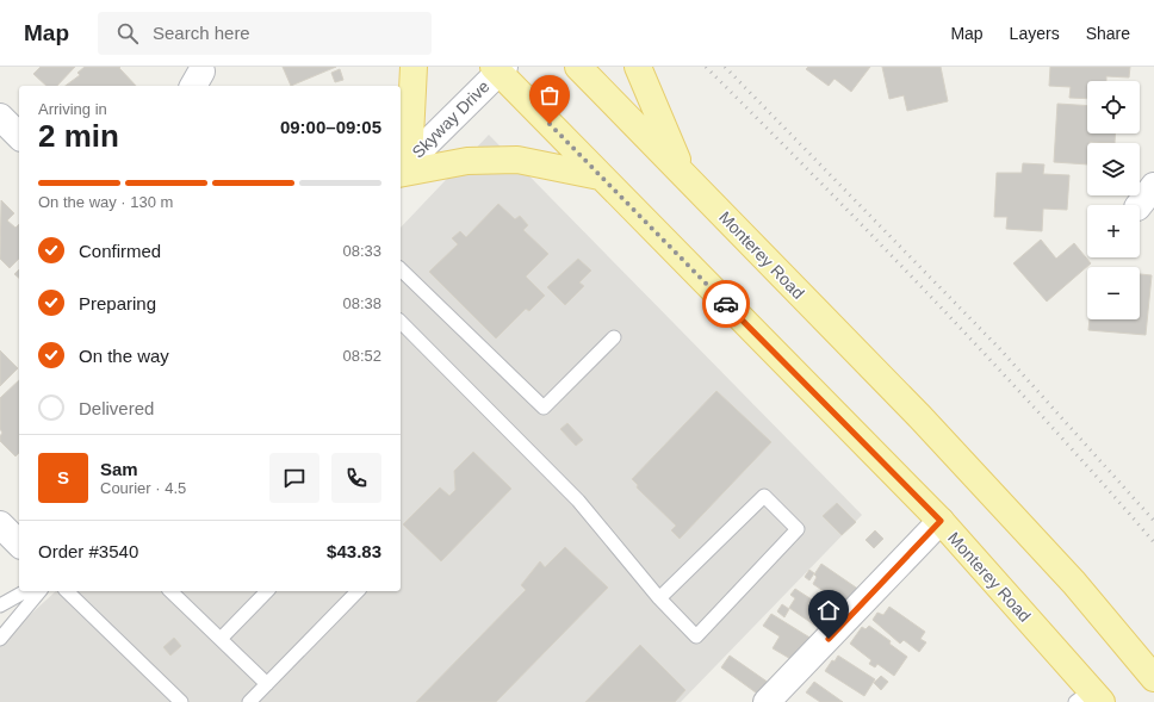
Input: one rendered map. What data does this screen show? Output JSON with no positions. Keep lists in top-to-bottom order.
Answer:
{
  "streets": {
    "main road": ["Monterey Road"],
    "street": ["Skyway Drive"]
  },
  "crossings": [
    ["Skyway Drive", "Monterey Road"]
  ],
  "page": {
    "header": "Map",
    "search": "Search here",
    "nav": ["Map", "Layers", "Share"],
    "map_buttons": ["+", "−"],
    "heading": ["2 min", "Arriving in", "09:00–09:05"],
    "panel": [
      "Sam",
      "Courier · 4.5",
      "Order #3540",
      "$43.83"
    ],
    "bar": "On the way · 130 m",
    "list": [
      ["Confirmed", "08:33"],
      ["Preparing", "08:38"],
      ["On the way", "08:52"],
      "Delivered"
    ],
    "round": "S"
  }
}
